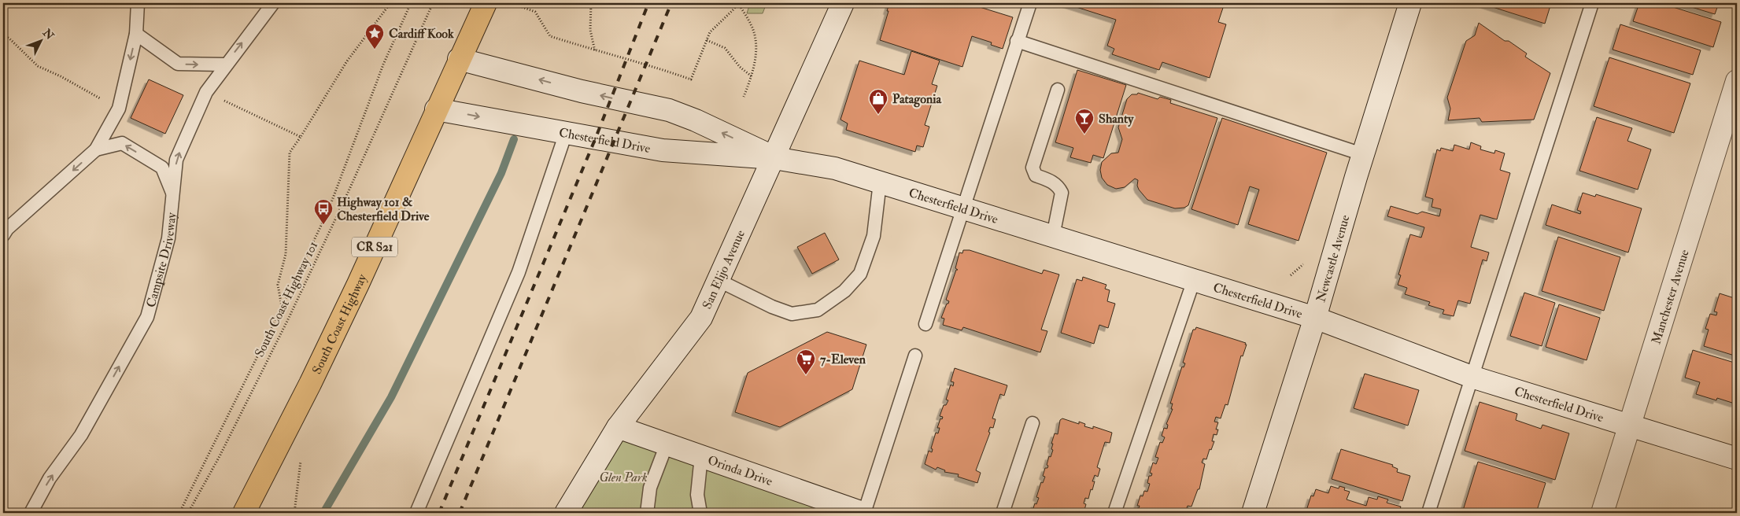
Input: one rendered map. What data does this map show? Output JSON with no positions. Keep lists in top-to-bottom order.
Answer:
{
  "streets": {
    "main road": ["CR S21", "South Coast Highway"],
    "street": [
      "Chesterfield Drive",
      "Newcastle Avenue",
      "San Elijo Avenue",
      "Manchester Avenue",
      "Orinda Drive"
    ],
    "lane": ["Campsite Driveway"],
    "path": ["South Coast Highway 101"]
  },
  "crossings": [
    ["Chesterfield Drive", "Newcastle Avenue"],
    ["Chesterfield Drive", "San Elijo Avenue"],
    ["Chesterfield Drive", "Manchester Avenue"],
    ["Chesterfield Drive", "South Coast Highway"],
    ["San Elijo Avenue", "Orinda Drive"]
  ],
  "one_way": ["Campsite Driveway"],
  "parks": ["Glen Park"],
  "places": {
    "place": ["Cardiff Kook"],
    "shop": ["Patagonia"],
    "bar": ["Shanty"],
    "bus stop": ["Highway 101 & Chesterfield Drive"],
    "supermarket": ["7-Eleven"]
  },
  "north": "top right"
}
